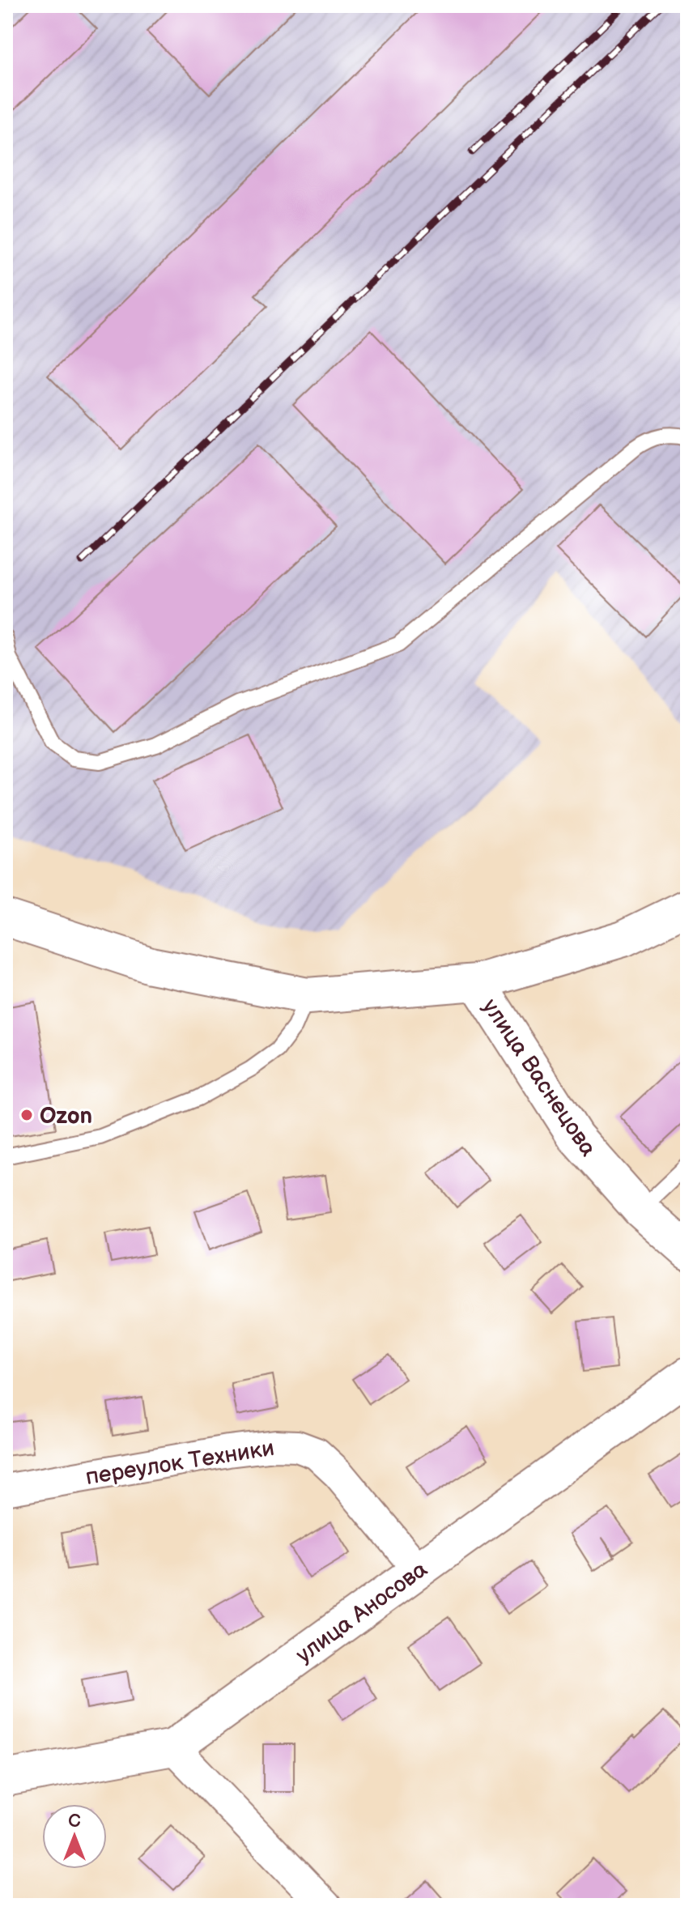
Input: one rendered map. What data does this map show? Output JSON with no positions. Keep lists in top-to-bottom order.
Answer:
{
  "streets": {
    "street": ["улица Васнецова", "переулок Техники", "улица Аносова"]
  },
  "crossings": [
    ["переулок Техники", "улица Аносова"]
  ],
  "places": ["Ozon"],
  "north": "top"
}
